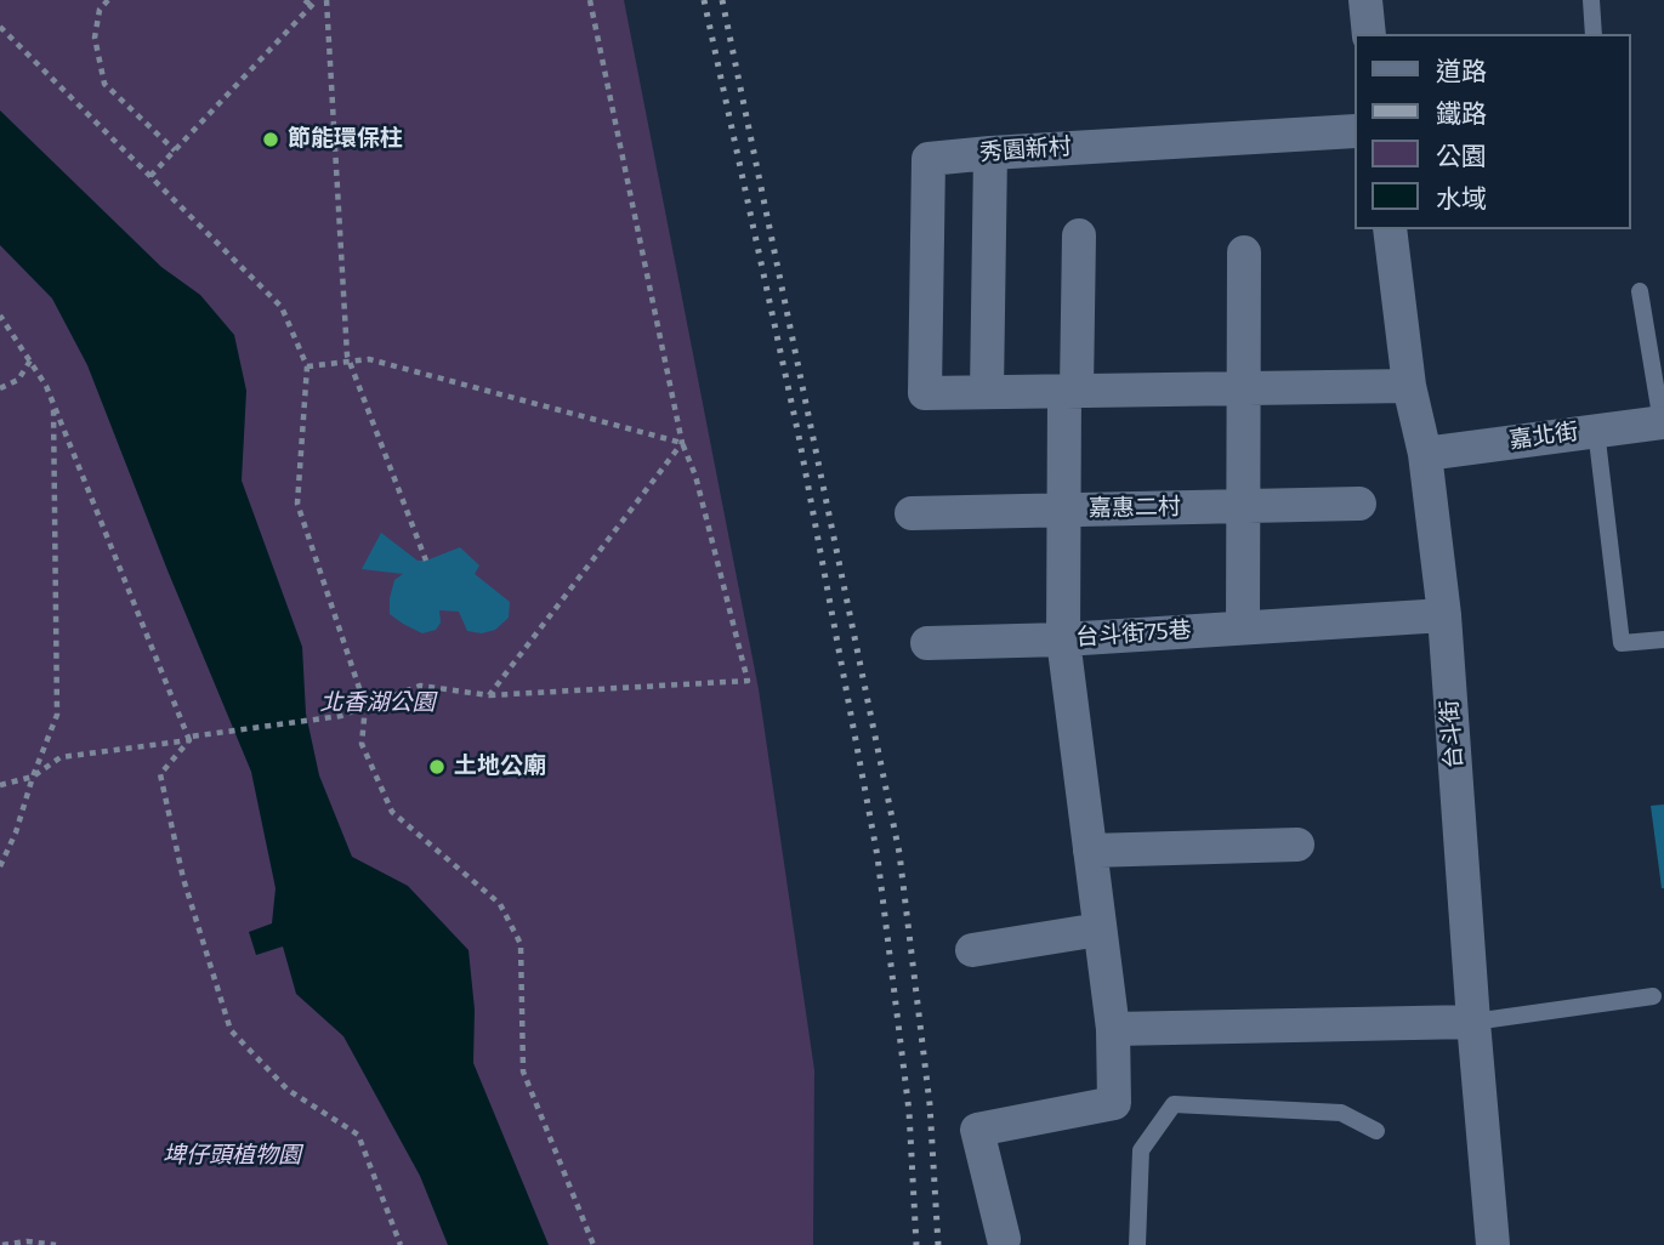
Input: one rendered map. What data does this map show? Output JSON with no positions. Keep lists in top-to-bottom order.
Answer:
{
  "streets": {
    "street": [
      "秀園新村",
      "嘉北街",
      "嘉惠二村",
      "台斗街75巷",
      "台斗街"
    ]
  },
  "crossings": [
    ["嘉北街", "台斗街"],
    ["台斗街75巷", "台斗街"]
  ],
  "parks": ["北香湖公園", "埤仔頭植物園"],
  "places": ["節能環保柱", "土地公廟"],
  "legend": [
    "道路",
    "鐵路",
    "公園",
    "水域"
  ]
}
